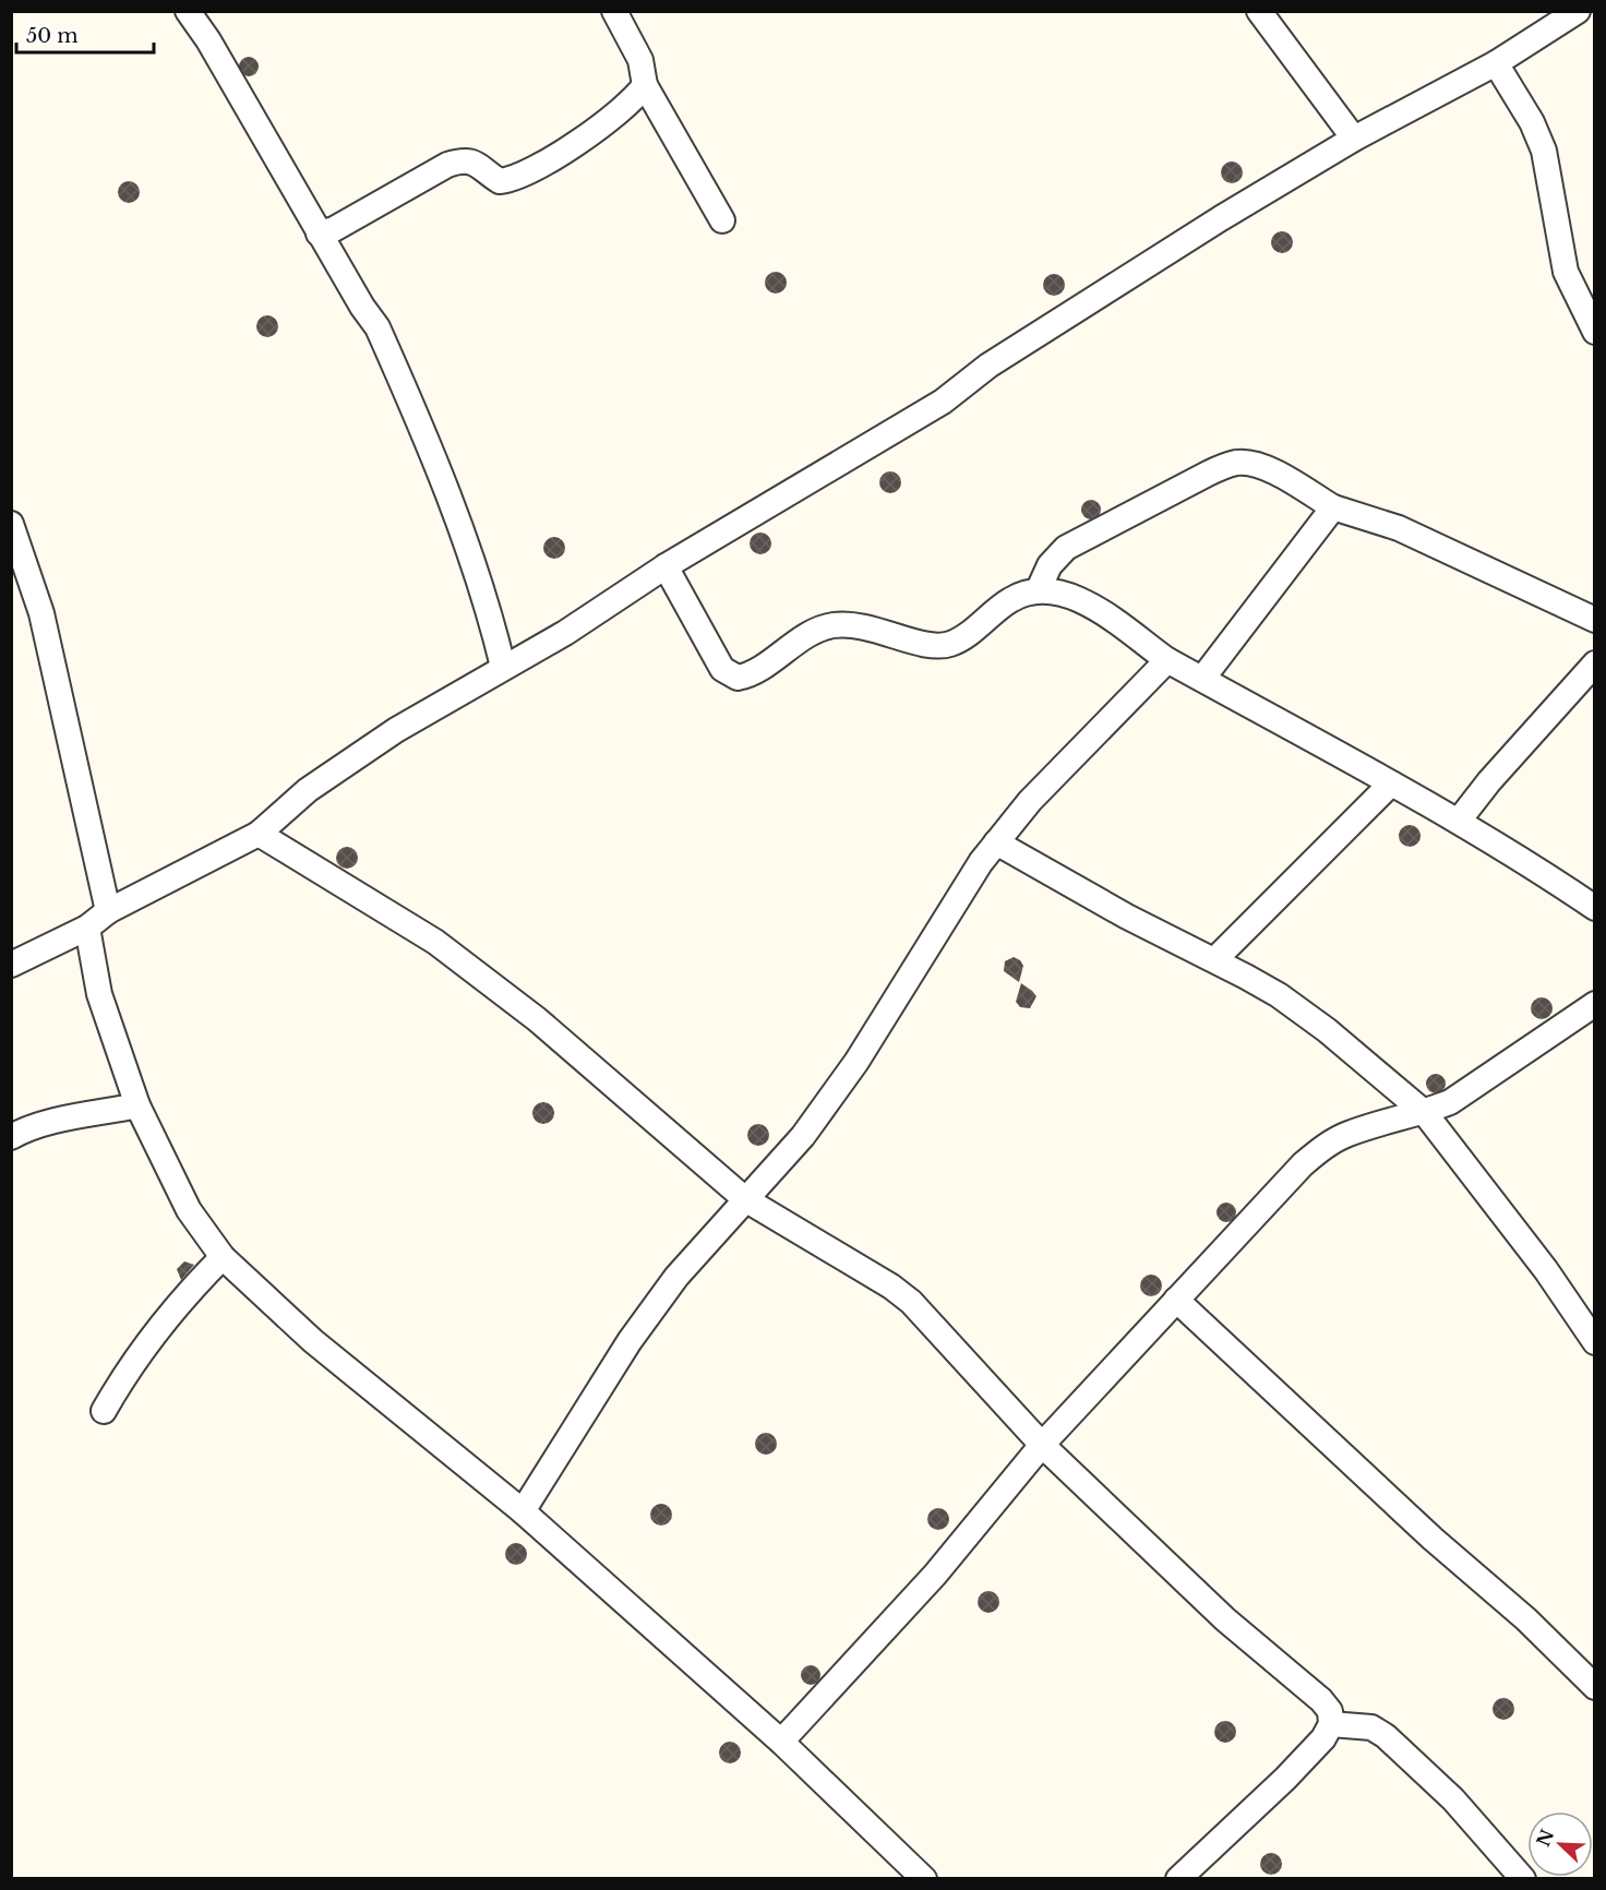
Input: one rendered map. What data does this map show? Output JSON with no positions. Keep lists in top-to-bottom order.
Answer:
{
  "scale_bar": "50 m",
  "north": "top left"
}
